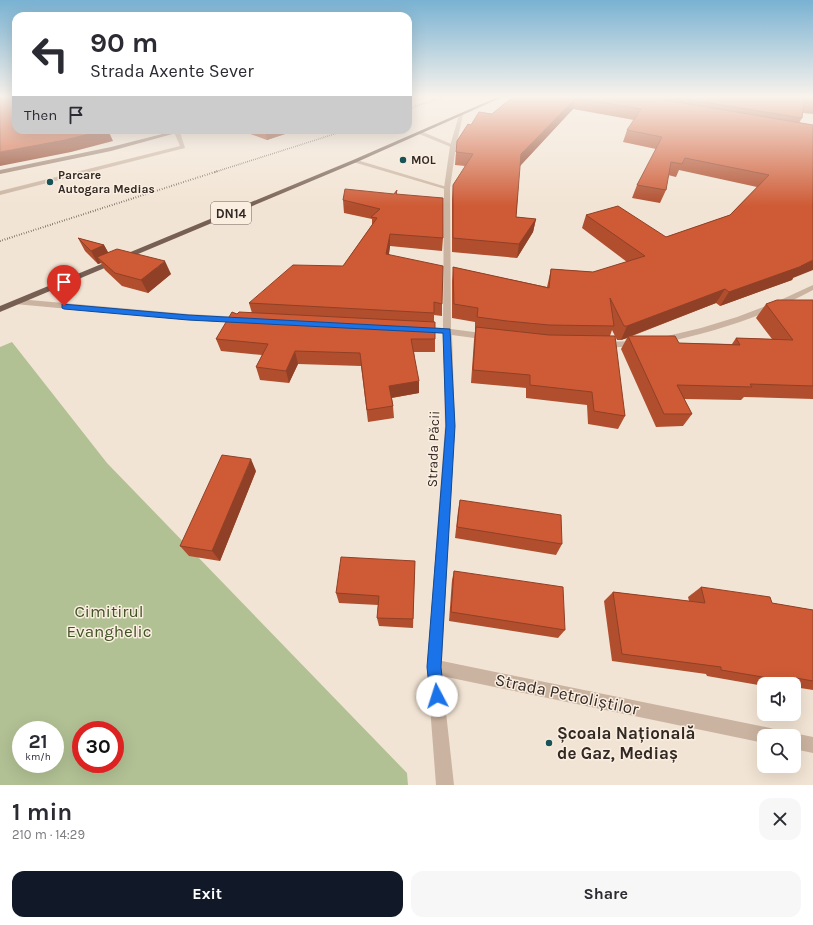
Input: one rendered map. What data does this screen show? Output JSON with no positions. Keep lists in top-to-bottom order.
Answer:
{
  "streets": {
    "main road": ["DN14"],
    "street": ["Strada Păcii", "Strada Petroliștilor"]
  },
  "crossings": [
    ["Strada Păcii", "Strada Petroliștilor"]
  ],
  "parks": ["Cimitirul Evanghelic"],
  "places": ["MOL", "Parcare Autogara Medias", "Școala Națională de Gaz, Mediaș"],
  "page": {
    "turn": ["90 m", "Strada Axente Sever"],
    "then": "Then",
    "speed": "21 km/h",
    "limit": "30",
    "heading": ["1 min", "210 m · 14:29"],
    "buttons": ["Exit", "Share"]
  }
}
